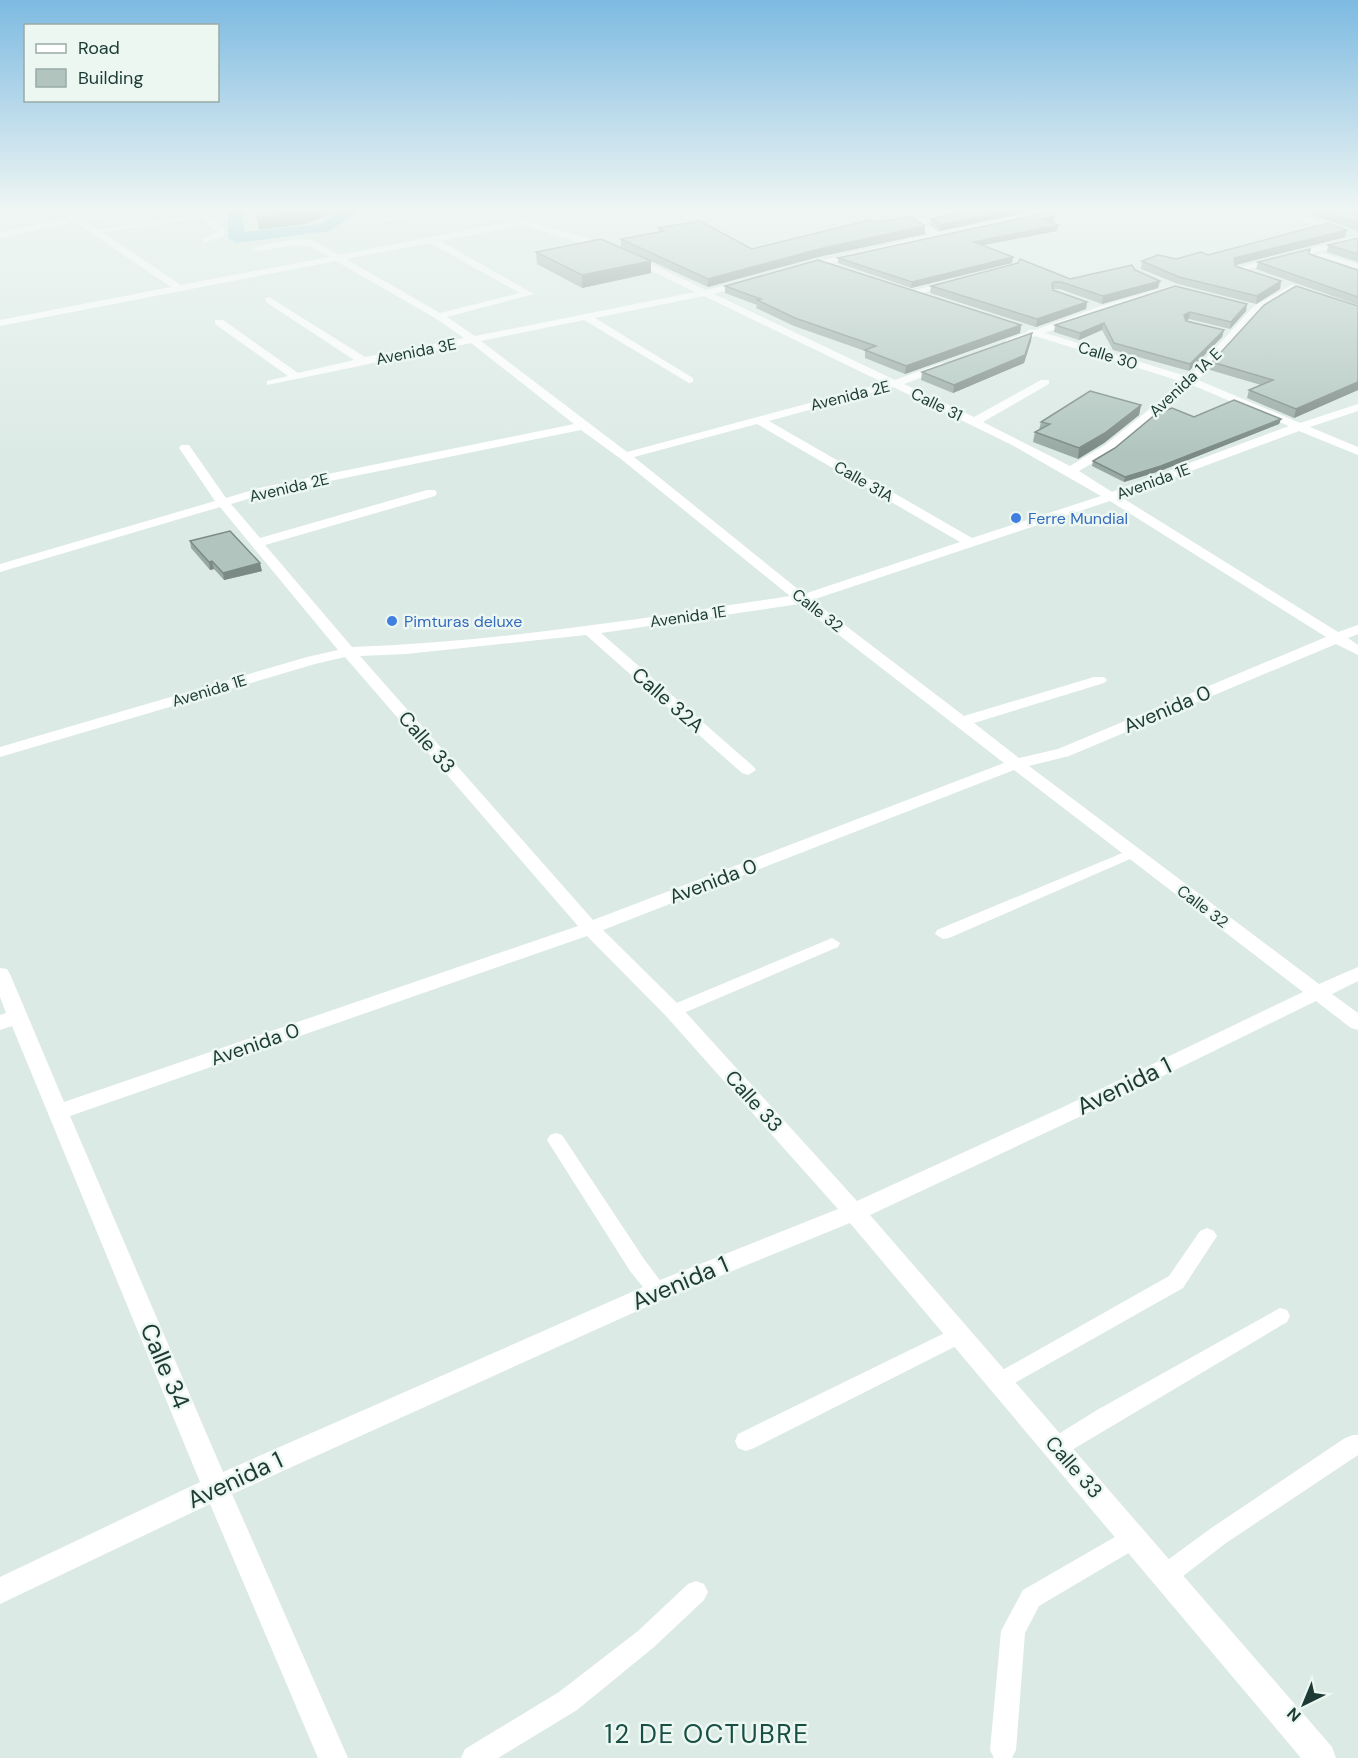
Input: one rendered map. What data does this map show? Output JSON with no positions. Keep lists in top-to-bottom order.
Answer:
{
  "streets": {
    "street": [
      "Avenida 3E",
      "Calle 30",
      "Avenida 1A E",
      "Avenida 2E",
      "Calle 31",
      "Calle 31A",
      "Avenida 1E",
      "Calle 32",
      "Calle 32A",
      "Avenida 0",
      "Calle 33",
      "Avenida 1",
      "Calle 34"
    ]
  },
  "crossings": [
    ["Avenida 3E", "Calle 31"],
    ["Avenida 3E", "Calle 32"],
    ["Calle 30", "Avenida 1A E"],
    ["Calle 30", "Avenida 1E"],
    ["Avenida 1A E", "Calle 31"],
    ["Avenida 2E", "Calle 31"],
    ["Avenida 2E", "Calle 31A"],
    ["Avenida 2E", "Calle 32"],
    ["Avenida 2E", "Calle 33"],
    ["Calle 31", "Avenida 1E"],
    ["Calle 31", "Avenida 0"],
    ["Calle 31A", "Avenida 1E"],
    ["Avenida 1E", "Calle 32"],
    ["Avenida 1E", "Calle 32A"],
    ["Avenida 1E", "Calle 33"],
    ["Calle 32", "Avenida 0"],
    ["Calle 32", "Avenida 1"],
    ["Avenida 0", "Calle 33"],
    ["Avenida 0", "Calle 34"],
    ["Calle 33", "Avenida 1"],
    ["Avenida 1", "Calle 34"]
  ],
  "districts": ["12 DE OCTUBRE"],
  "places": ["Ferre Mundial", "Pimturas deluxe"],
  "legend": ["Road", "Building"],
  "north": "bottom left"
}
